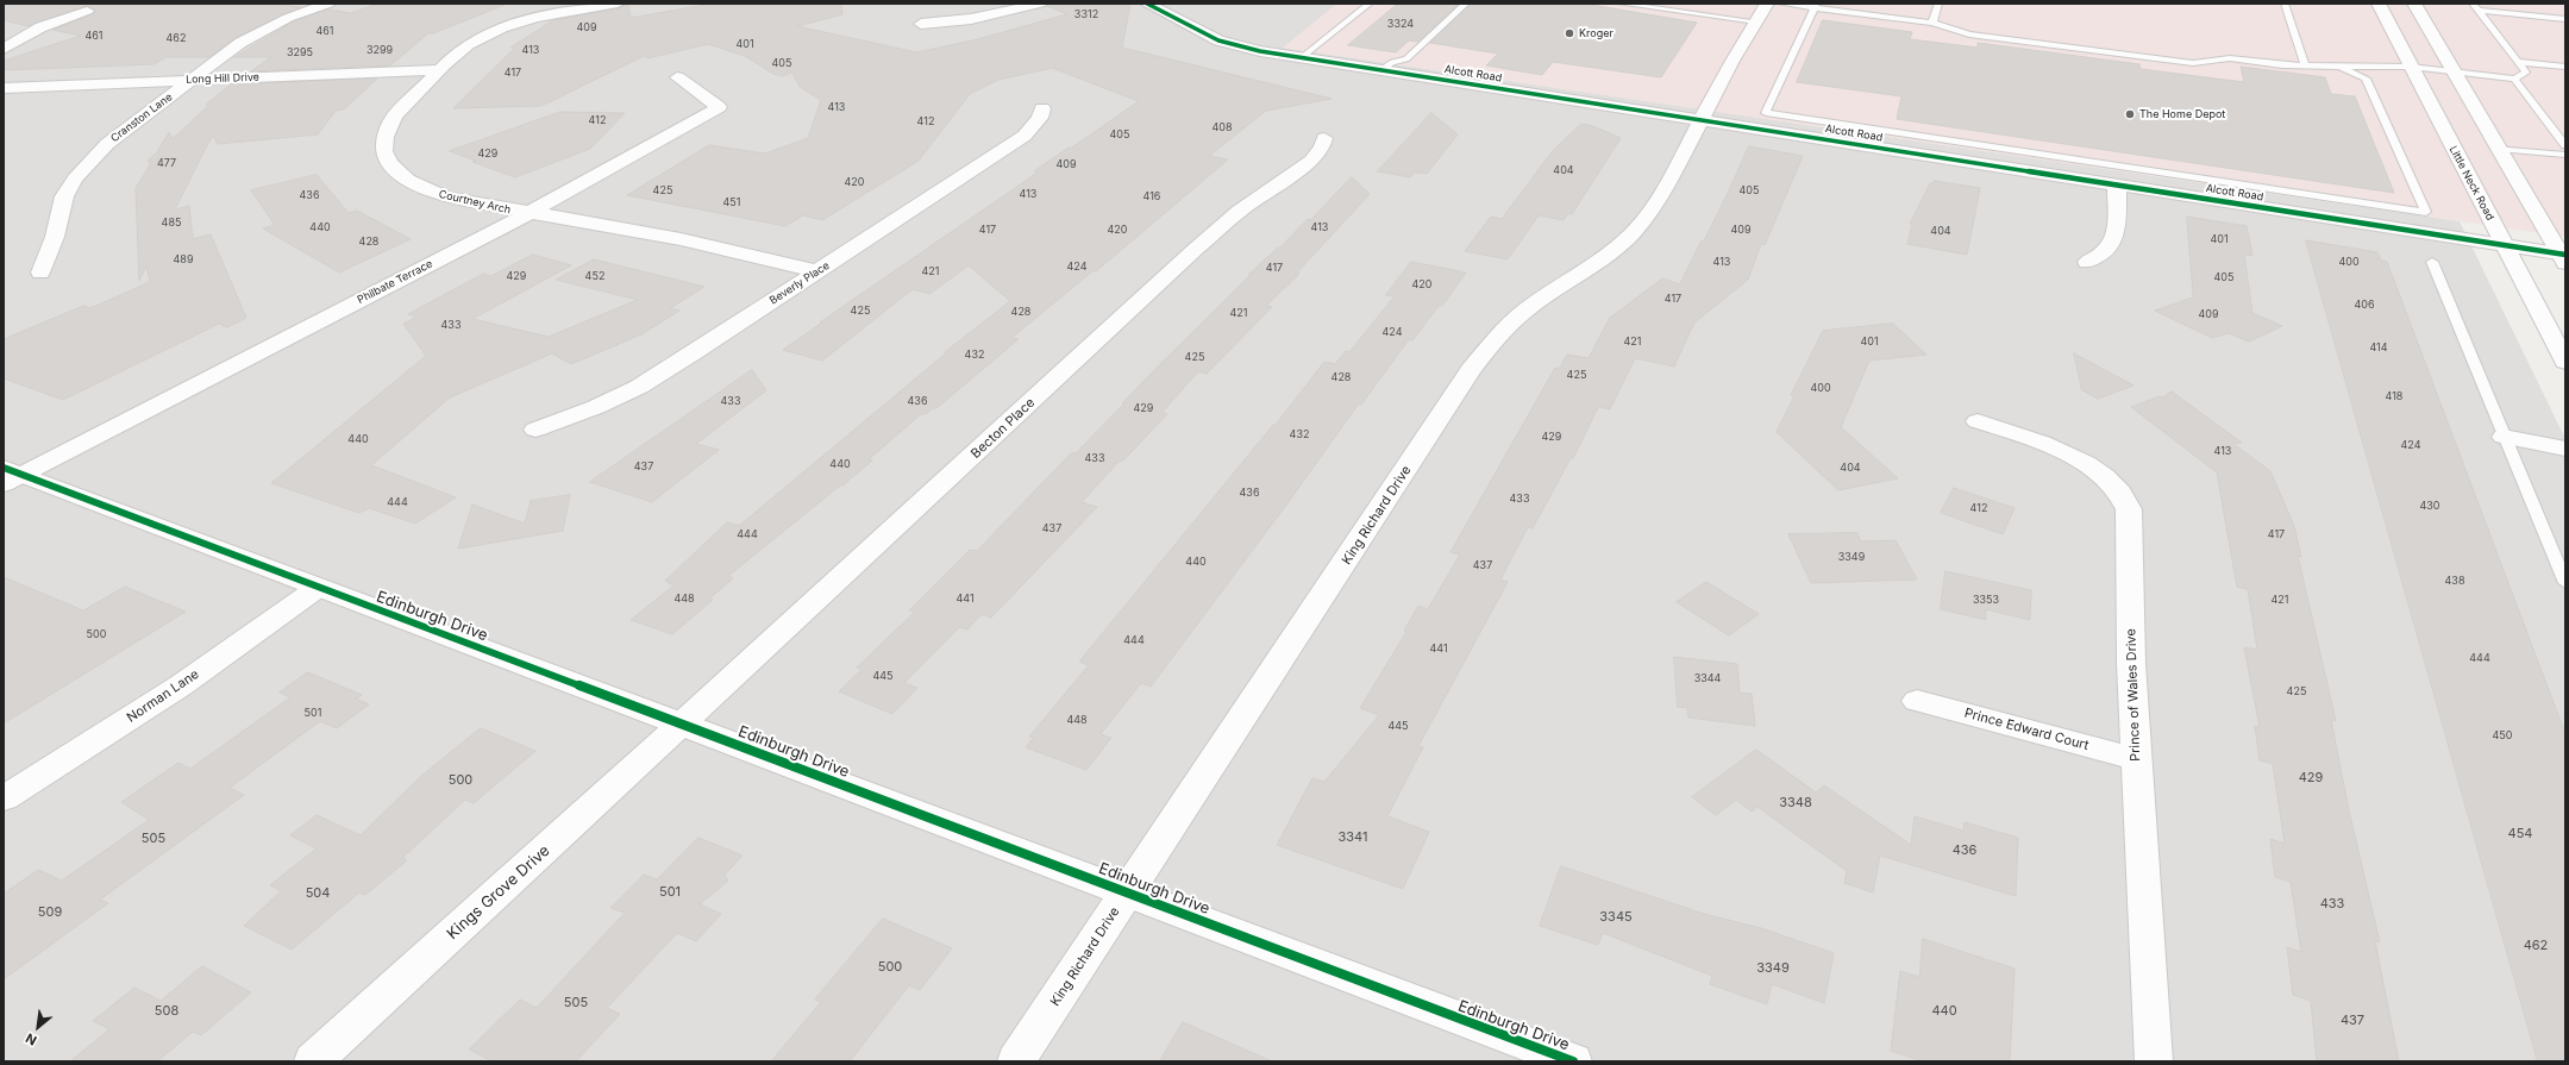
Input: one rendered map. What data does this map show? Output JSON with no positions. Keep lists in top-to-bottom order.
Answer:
{
  "streets": {
    "street": [
      "Alcott Road",
      "Long Hill Drive",
      "Cranston Lane",
      "Little Neck Road",
      "Courtney Arch",
      "Philbate Terrace",
      "Beverly Place",
      "Becton Place",
      "King Richard Drive",
      "Edinburgh Drive",
      "Prince of Wales Drive",
      "Norman Lane",
      "Prince Edward Court",
      "Kings Grove Drive"
    ]
  },
  "crossings": [
    ["Alcott Road", "Little Neck Road"],
    ["Alcott Road", "King Richard Drive"],
    ["Long Hill Drive", "Cranston Lane"],
    ["Long Hill Drive", "Courtney Arch"],
    ["Courtney Arch", "Philbate Terrace"],
    ["Courtney Arch", "Beverly Place"],
    ["Philbate Terrace", "Edinburgh Drive"],
    ["Becton Place", "Edinburgh Drive"],
    ["Becton Place", "Kings Grove Drive"],
    ["King Richard Drive", "Edinburgh Drive"],
    ["Edinburgh Drive", "Norman Lane"],
    ["Edinburgh Drive", "Kings Grove Drive"],
    ["Prince of Wales Drive", "Prince Edward Court"]
  ],
  "places": ["Kroger", "The Home Depot"],
  "house_numbers": [
    "3312",
    "3324",
    "409",
    "461",
    "461",
    "462",
    "401",
    "3299",
    "413",
    "3295",
    "405",
    "417",
    "413",
    "412",
    "412",
    "408",
    "405",
    "429",
    "477",
    "409",
    "404",
    "420",
    "425",
    "405",
    "413",
    "436",
    "416",
    "451",
    "485",
    "440",
    "413",
    "417",
    "420",
    "409",
    "404",
    "401",
    "428",
    "489",
    "413",
    "400",
    "424",
    "417",
    "421",
    "429",
    "452",
    "405",
    "420",
    "417",
    "406",
    "425",
    "428",
    "421",
    "409",
    "433",
    "424",
    "421",
    "401",
    "414",
    "432",
    "425",
    "425",
    "428",
    "400",
    "418",
    "433",
    "436",
    "429",
    "432",
    "429",
    "440",
    "424",
    "413",
    "433",
    "440",
    "437",
    "404",
    "436",
    "433",
    "444",
    "430",
    "412",
    "437",
    "444",
    "417",
    "3349",
    "440",
    "437",
    "438",
    "448",
    "441",
    "3353",
    "421",
    "500",
    "444",
    "441",
    "444",
    "445",
    "3344",
    "425",
    "501",
    "448",
    "445",
    "450",
    "429",
    "500",
    "3348",
    "454",
    "3341",
    "505",
    "436",
    "501",
    "504",
    "433",
    "509",
    "3345",
    "462",
    "500",
    "3349",
    "505",
    "508",
    "440",
    "437"
  ],
  "north": "bottom left"
}
